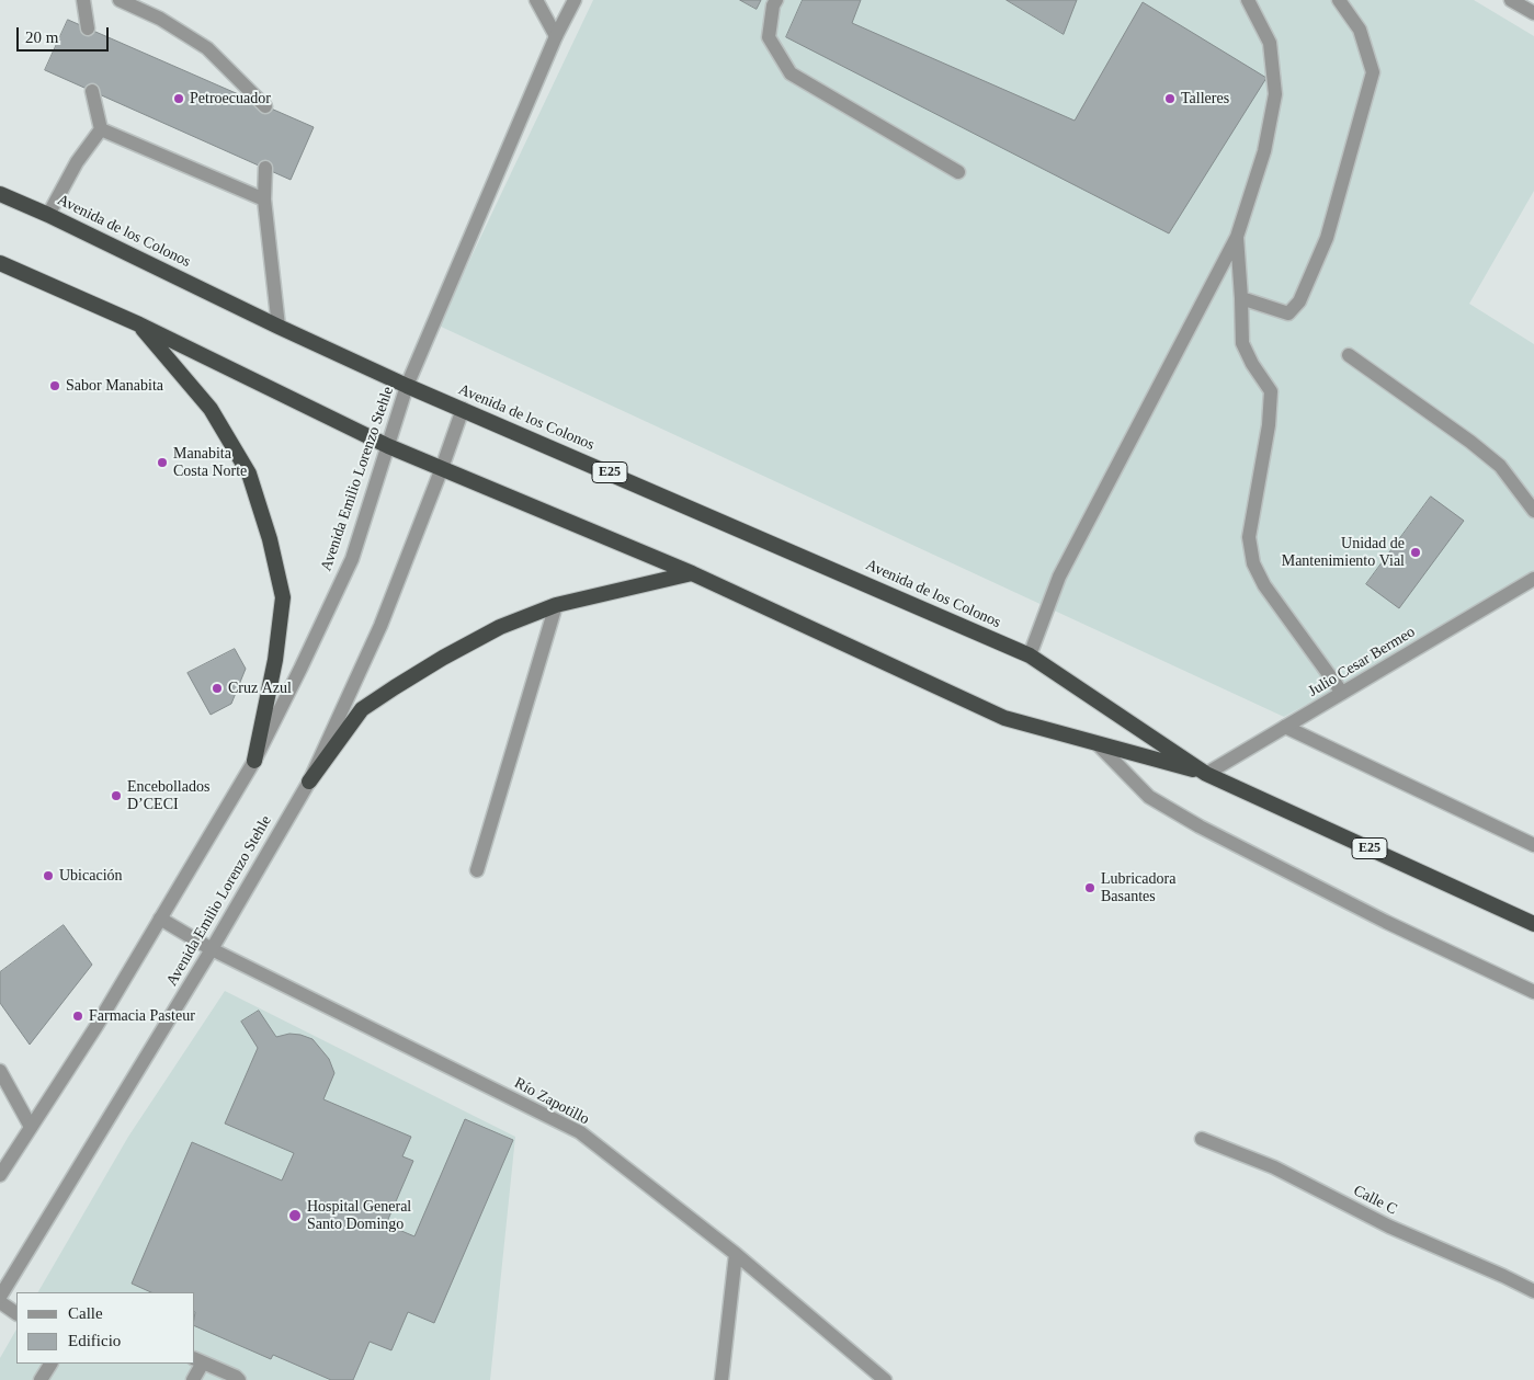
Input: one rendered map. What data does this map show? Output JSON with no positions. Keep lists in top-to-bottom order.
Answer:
{
  "streets": {
    "highway": ["Avenida de los Colonos", "E25"],
    "street": [
      "Avenida Emilio Lorenzo Stehle",
      "Julio Cesar Bermeo",
      "Río Zapotillo",
      "Calle C"
    ]
  },
  "crossings": [
    ["Avenida de los Colonos", "Avenida Emilio Lorenzo Stehle"],
    ["Avenida de los Colonos", "Julio Cesar Bermeo"],
    ["Avenida Emilio Lorenzo Stehle", "Río Zapotillo"]
  ],
  "places": [
    "Petroecuador",
    "Talleres",
    "Sabor Manabita",
    "Manabita Costa Norte",
    "Unidad de Mantenimiento Vial",
    "Cruz Azul",
    "Encebollados D’CECI",
    "Ubicación",
    "Lubricadora Basantes",
    "Farmacia Pasteur",
    "Hospital General Santo Domingo"
  ],
  "legend": ["Calle", "Edificio"],
  "scale_bar": "20 m"
}
